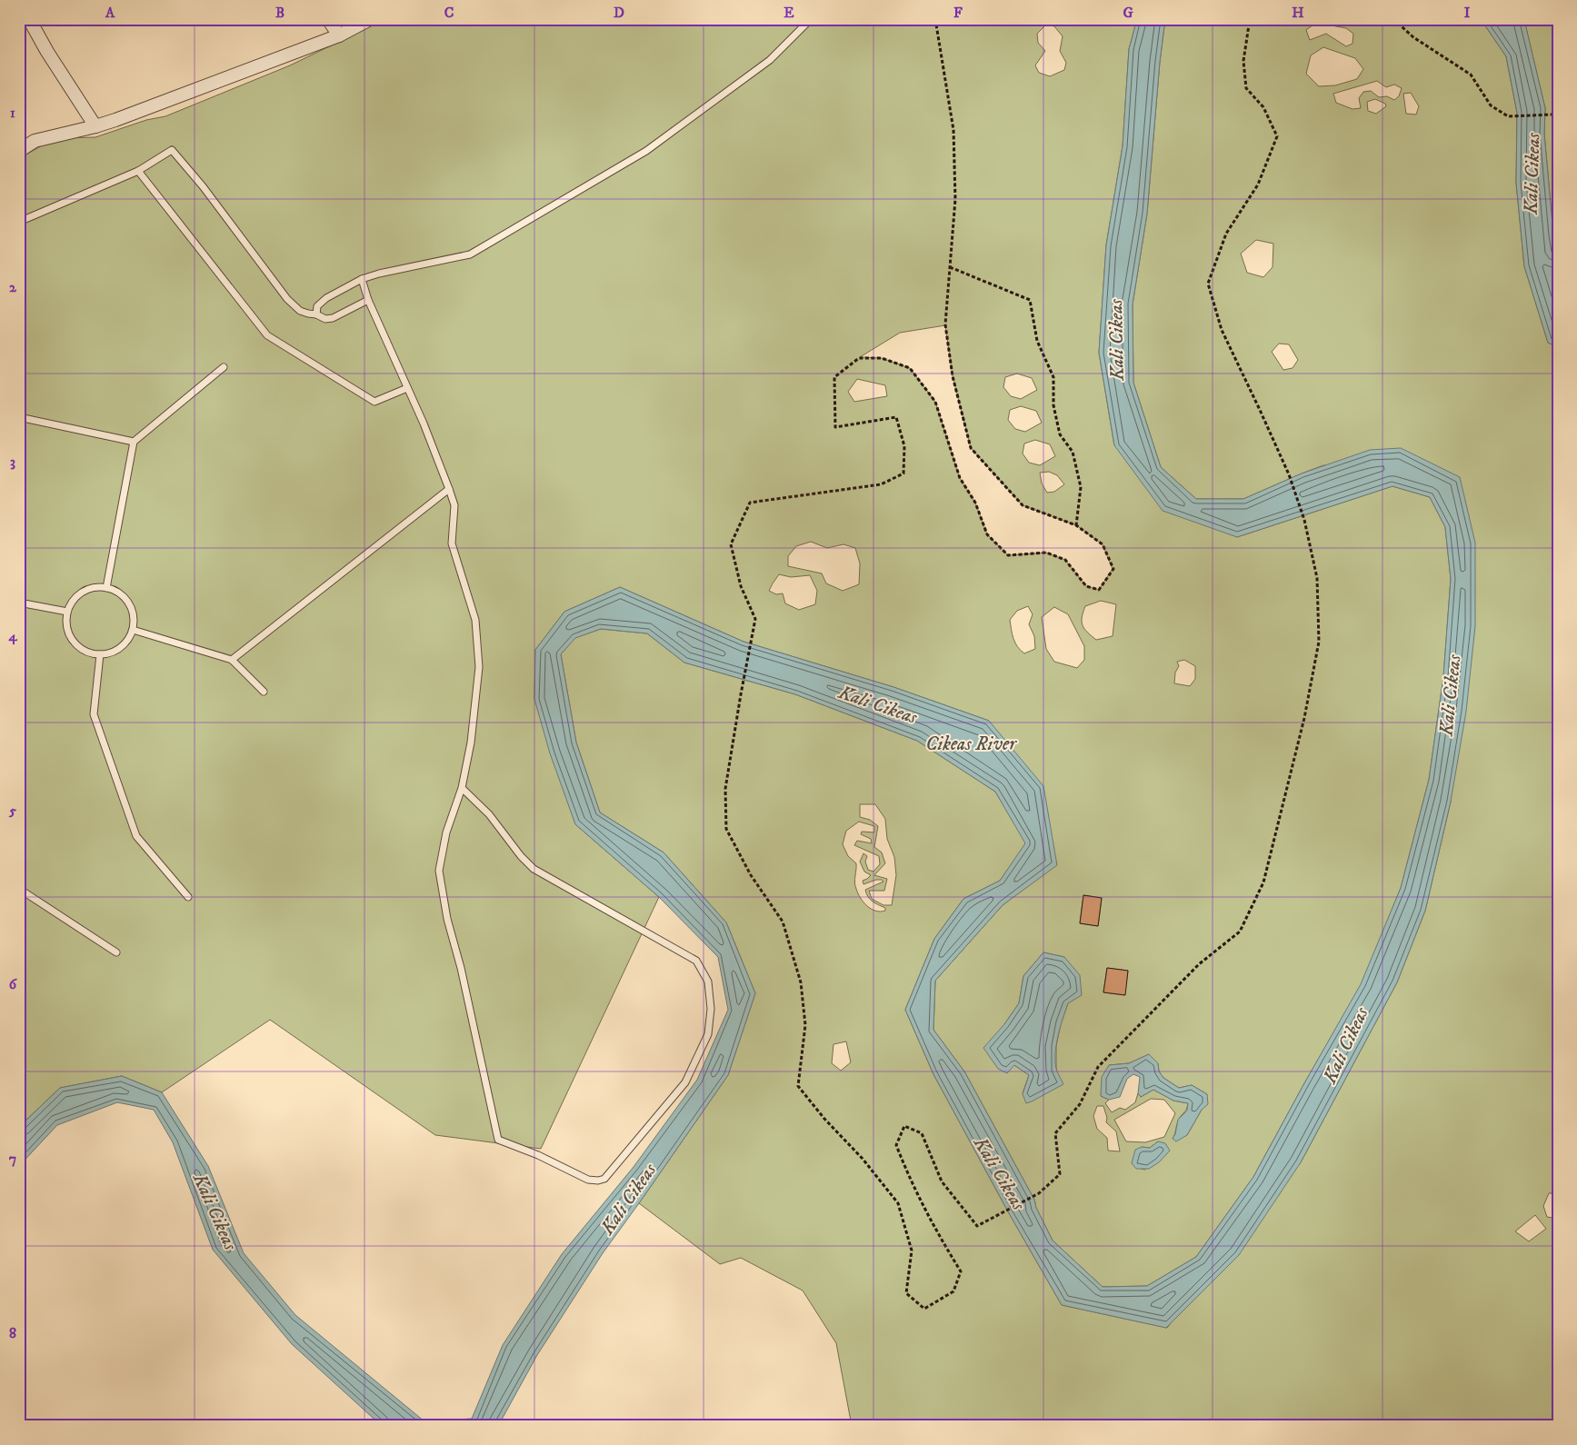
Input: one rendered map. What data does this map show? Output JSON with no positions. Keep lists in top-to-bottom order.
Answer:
{
  "water": ["Kali Cikeas", "Cikeas River"],
  "grid": {
    "columns": [
      "A",
      "B",
      "C",
      "D",
      "E",
      "F",
      "G",
      "H",
      "I"
    ],
    "rows": [
      "1",
      "2",
      "3",
      "4",
      "5",
      "6",
      "7",
      "8"
    ]
  }
}
